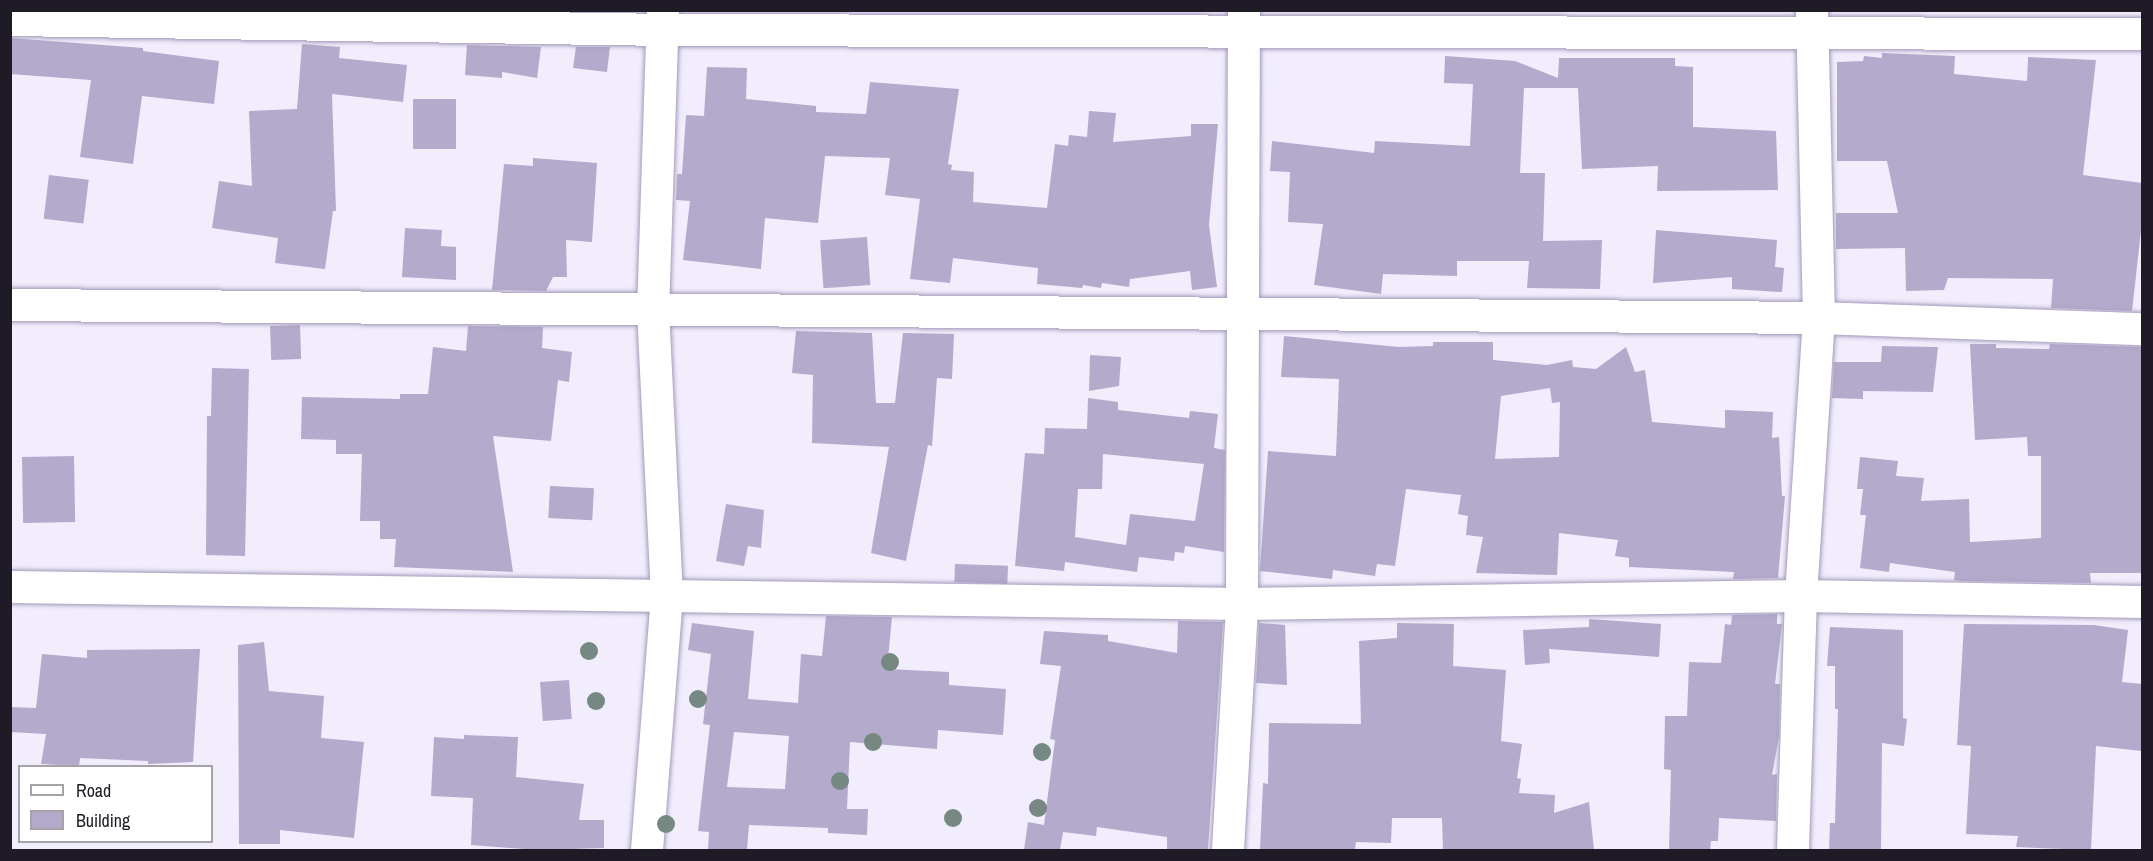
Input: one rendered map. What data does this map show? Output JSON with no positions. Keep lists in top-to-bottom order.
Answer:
{
  "legend": ["Road", "Building"]
}
